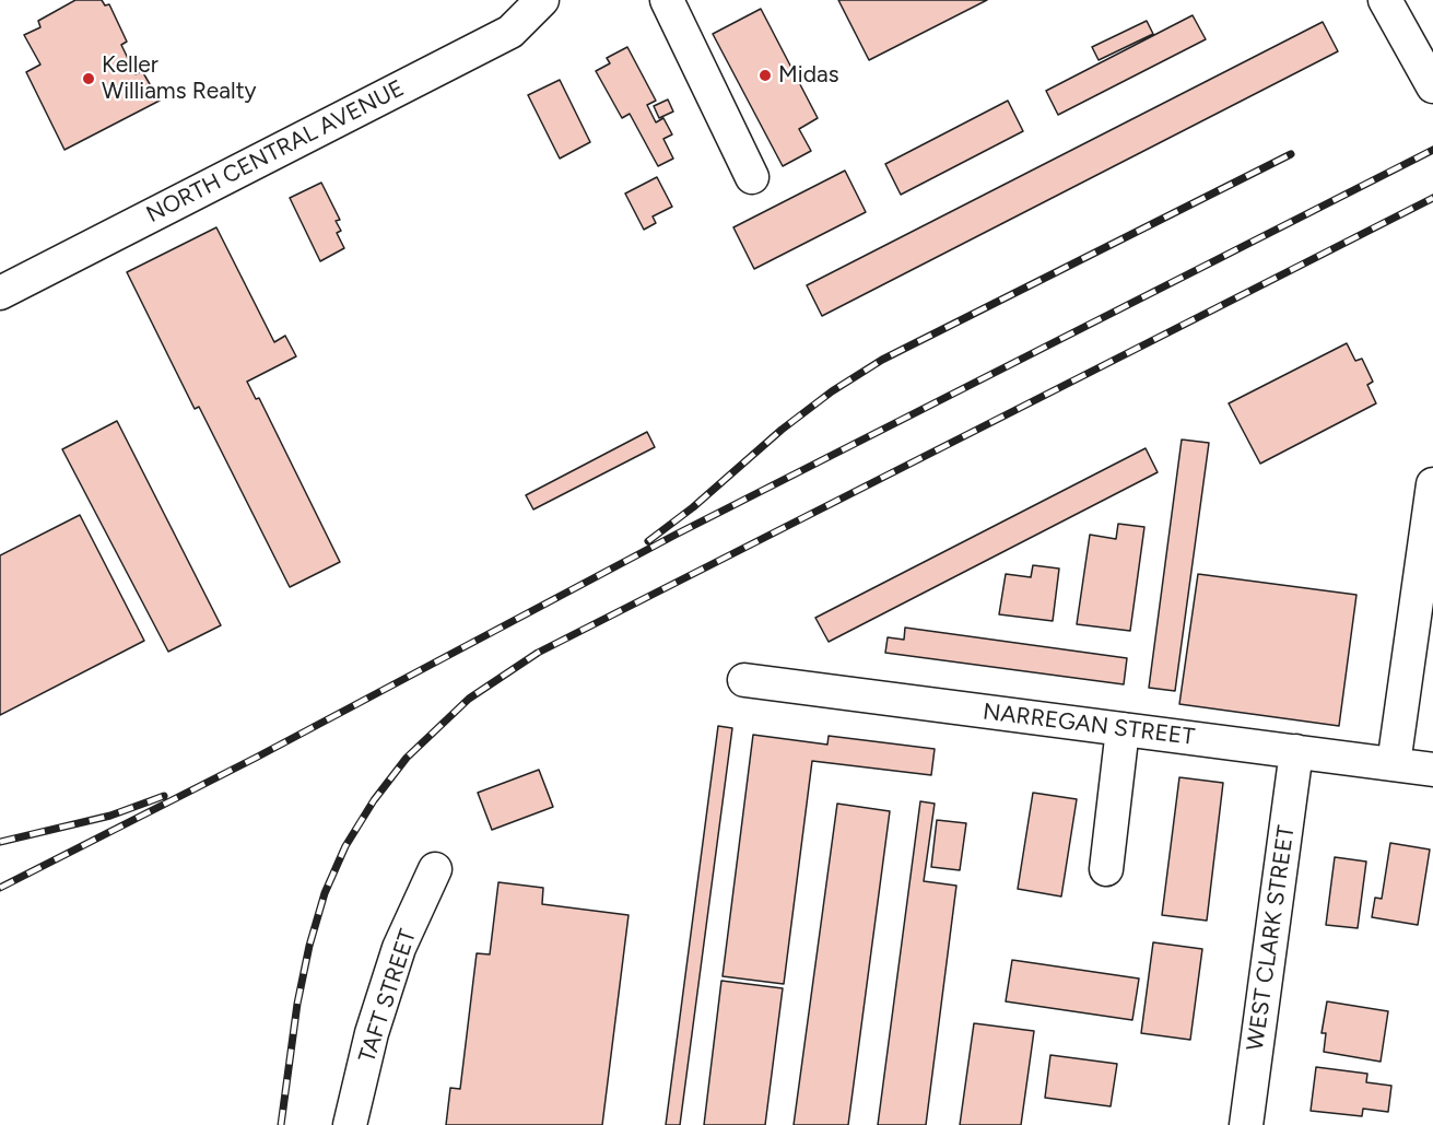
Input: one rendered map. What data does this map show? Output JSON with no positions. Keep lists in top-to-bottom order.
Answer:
{
  "streets": {
    "street": [
      "NORTH CENTRAL AVENUE",
      "NARREGAN STREET",
      "WEST CLARK STREET",
      "TAFT STREET"
    ]
  },
  "crossings": [
    ["NARREGAN STREET", "WEST CLARK STREET"]
  ],
  "places": ["Midas", "Keller Williams Realty"]
}
